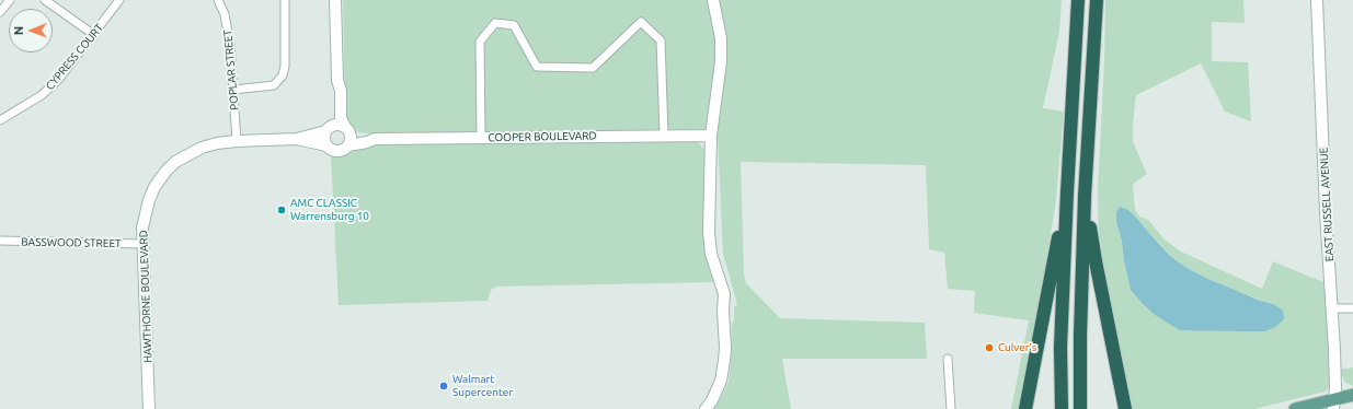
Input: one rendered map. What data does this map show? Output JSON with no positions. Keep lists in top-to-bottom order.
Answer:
{
  "streets": {
    "street": [
      "CYPRESS COURT",
      "POPLAR STREET",
      "COOPER BOULEVARD",
      "EAST RUSSELL AVENUE",
      "BASSWOOD STREET",
      "HAWTHORNE BOULEVARD"
    ]
  },
  "crossings": [
    ["POPLAR STREET", "HAWTHORNE BOULEVARD"],
    ["COOPER BOULEVARD", "HAWTHORNE BOULEVARD"],
    ["BASSWOOD STREET", "HAWTHORNE BOULEVARD"]
  ],
  "places": ["AMC CLASSIC Warrensburg 10", "Culver's", "Walmart Supercenter"],
  "north": "left"
}
